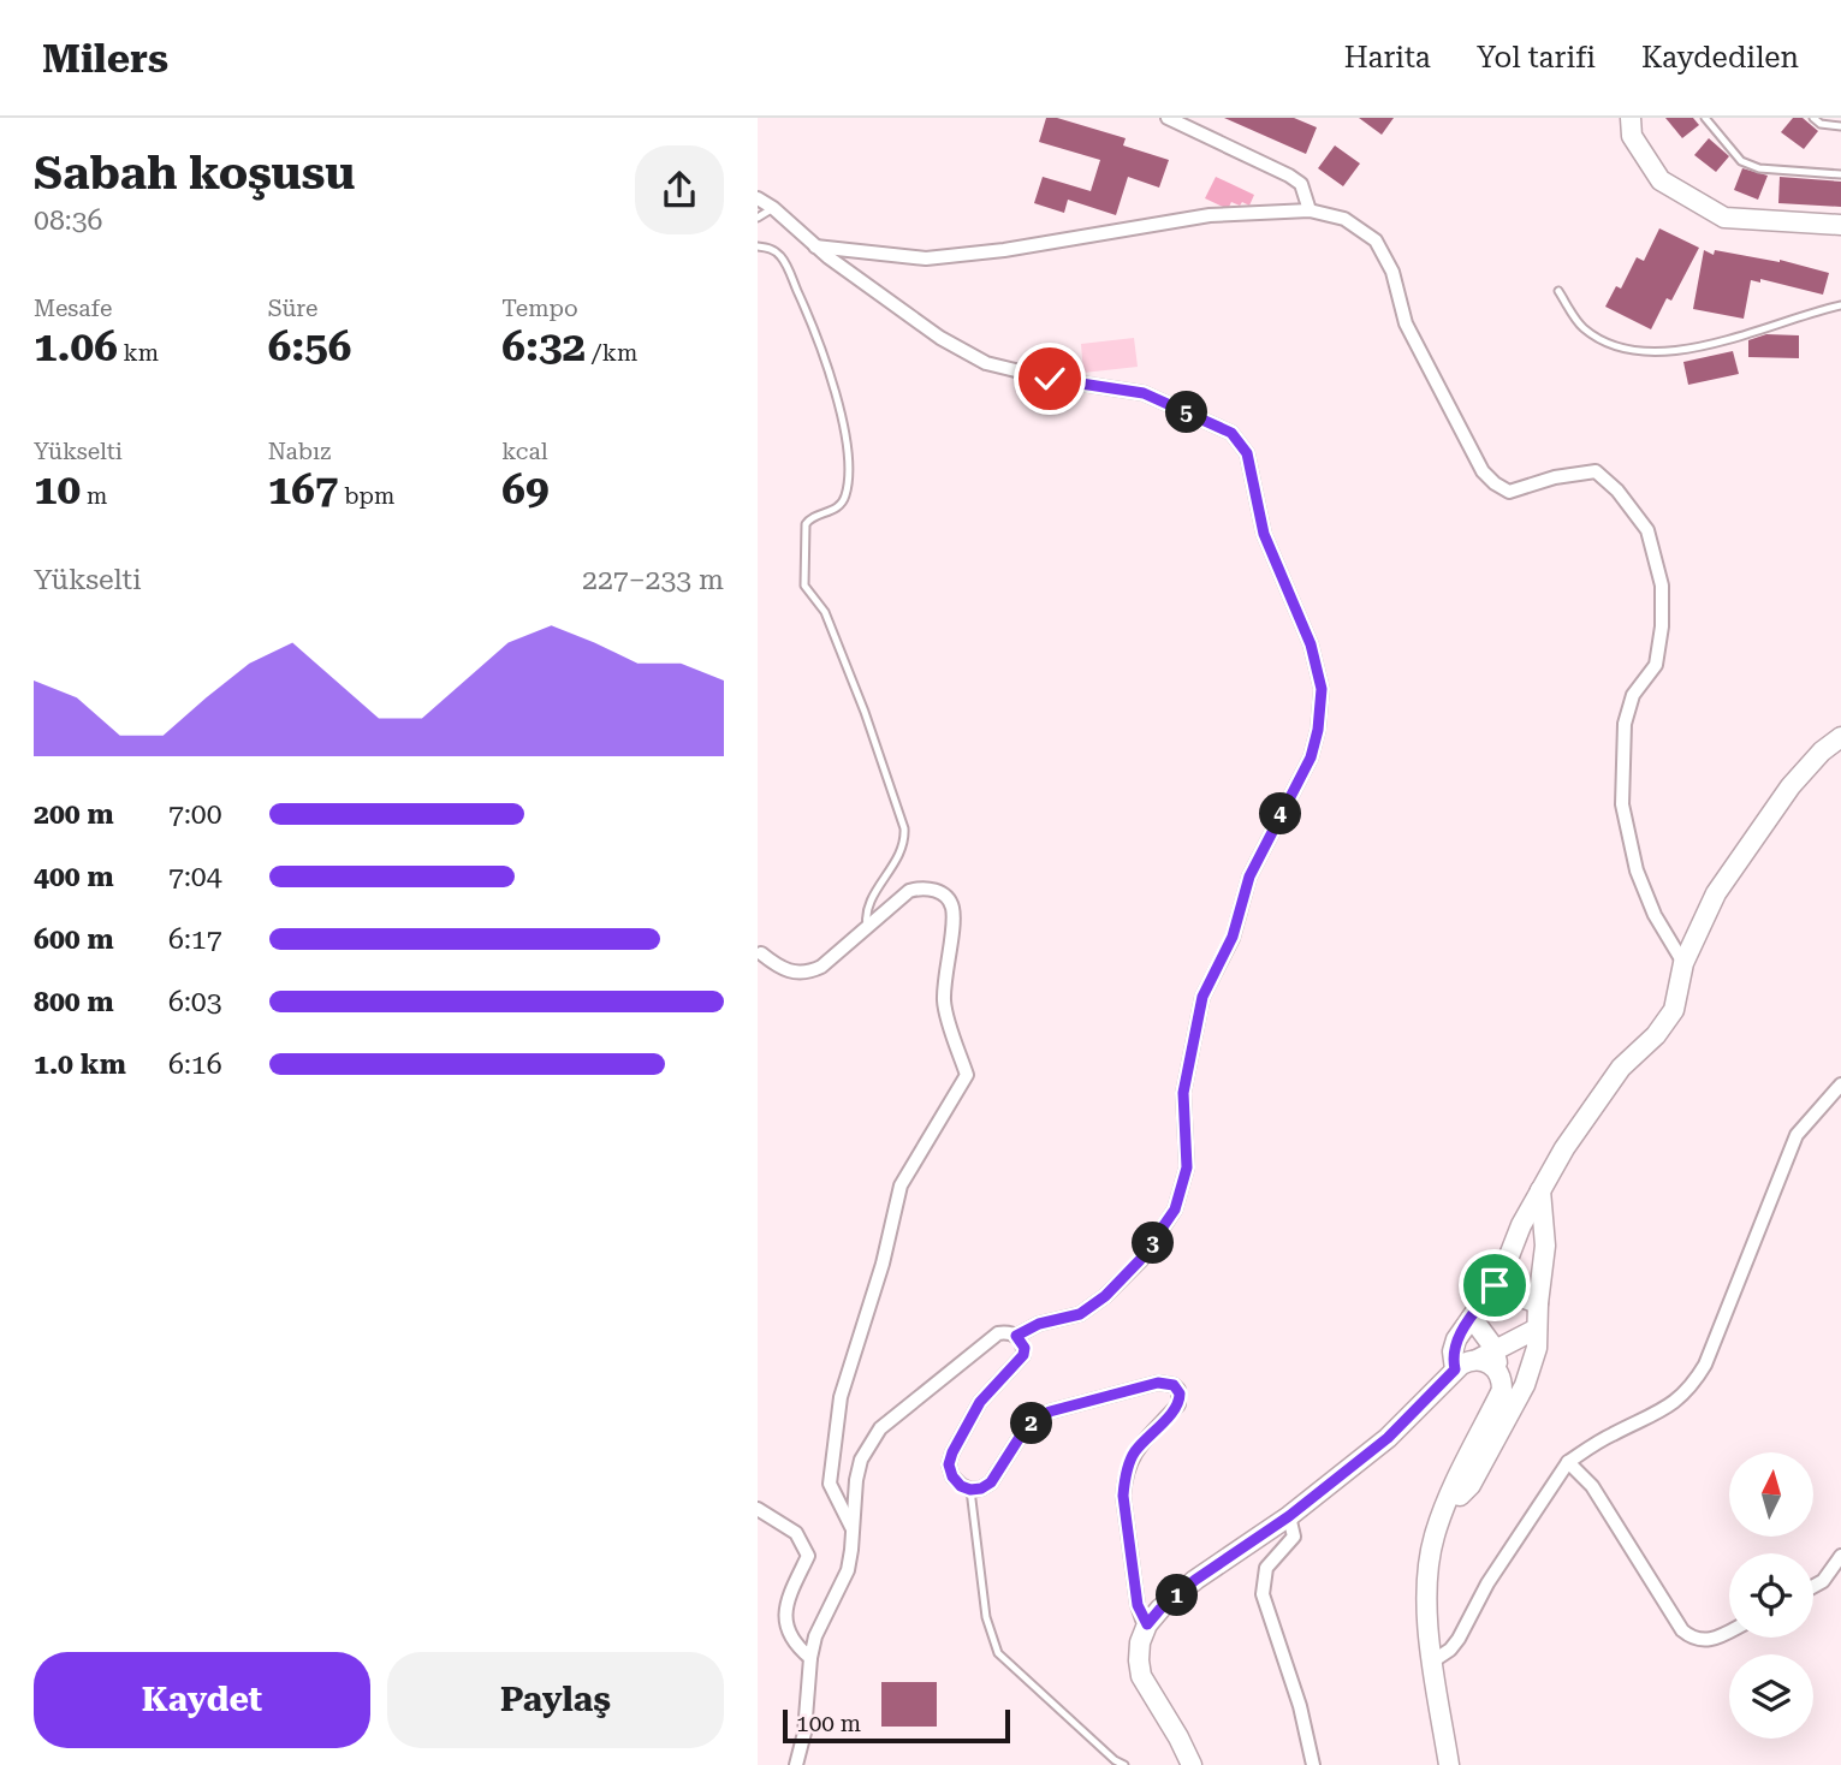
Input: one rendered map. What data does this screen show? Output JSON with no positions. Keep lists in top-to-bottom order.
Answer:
{
  "scale_bar": "100 m",
  "north": "top",
  "page": {
    "header": "Milers",
    "nav": ["Harita", "Yol tarifi", "Kaydedilen"],
    "heading": ["Sabah koşusu", "08:36"],
    "stats": [
      ["Mesafe", "1.06 km"],
      ["Süre", "6:56"],
      ["Tempo", "6:32 /km"],
      ["Yükselti", "10 m"],
      ["Nabız", "167 bpm"],
      ["kcal", "69"]
    ],
    "pins": [
      "5",
      "4",
      "3",
      "2",
      "1"
    ],
    "chart": ["Yükselti", "227–233 m"],
    "list": [
      {
        "name": "200 m",
        "note": "7:00"
      },
      {
        "name": "400 m",
        "note": "7:04"
      },
      {
        "name": "600 m",
        "note": "6:17"
      },
      {
        "name": "800 m",
        "note": "6:03"
      },
      {
        "name": "1.0 km",
        "note": "6:16"
      }
    ],
    "buttons": ["Kaydet", "Paylaş"],
    "scale": "100 m"
  }
}
